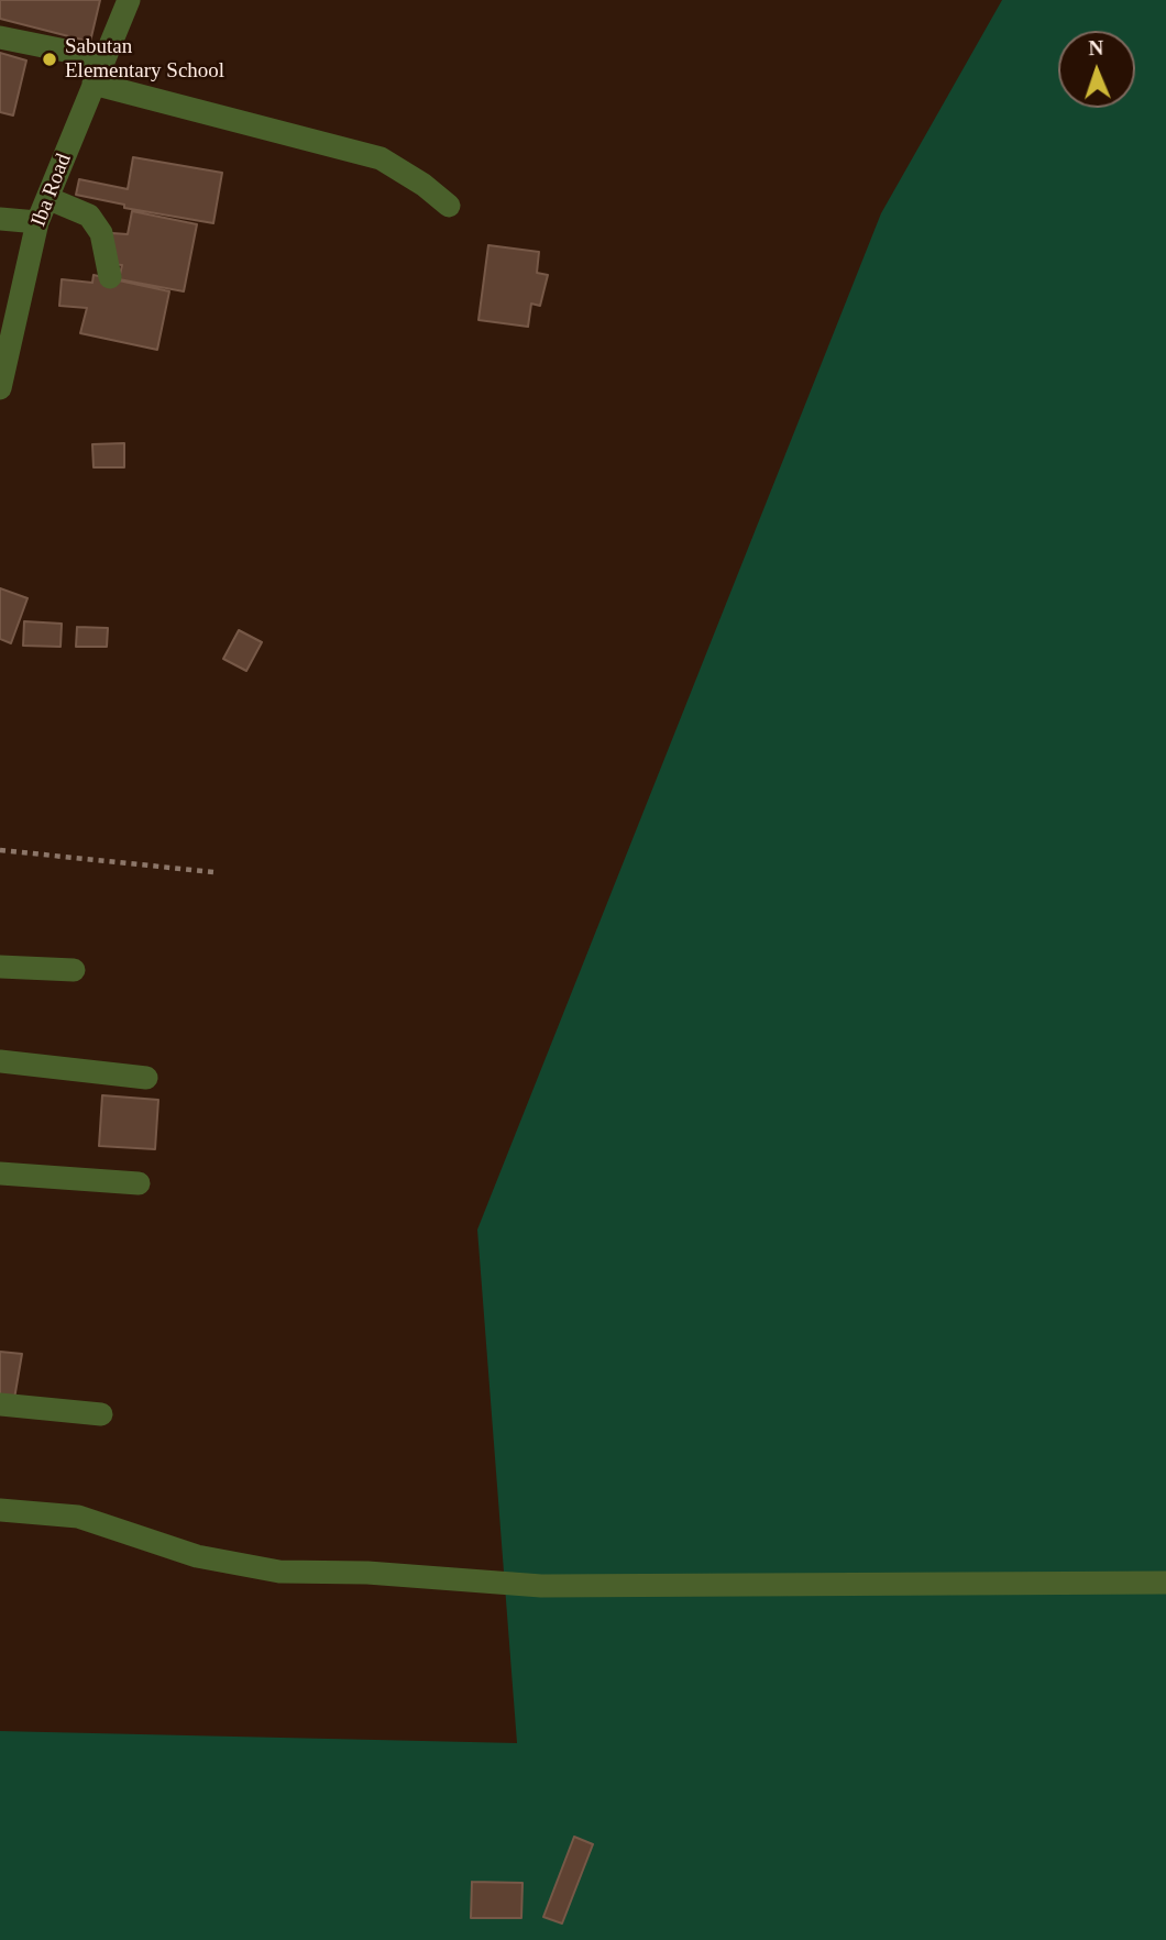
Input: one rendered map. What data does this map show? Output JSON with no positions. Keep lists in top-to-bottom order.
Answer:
{
  "streets": {
    "street": ["Iba Road"]
  },
  "places": ["Sabutan Elementary School"],
  "north": "top"
}
